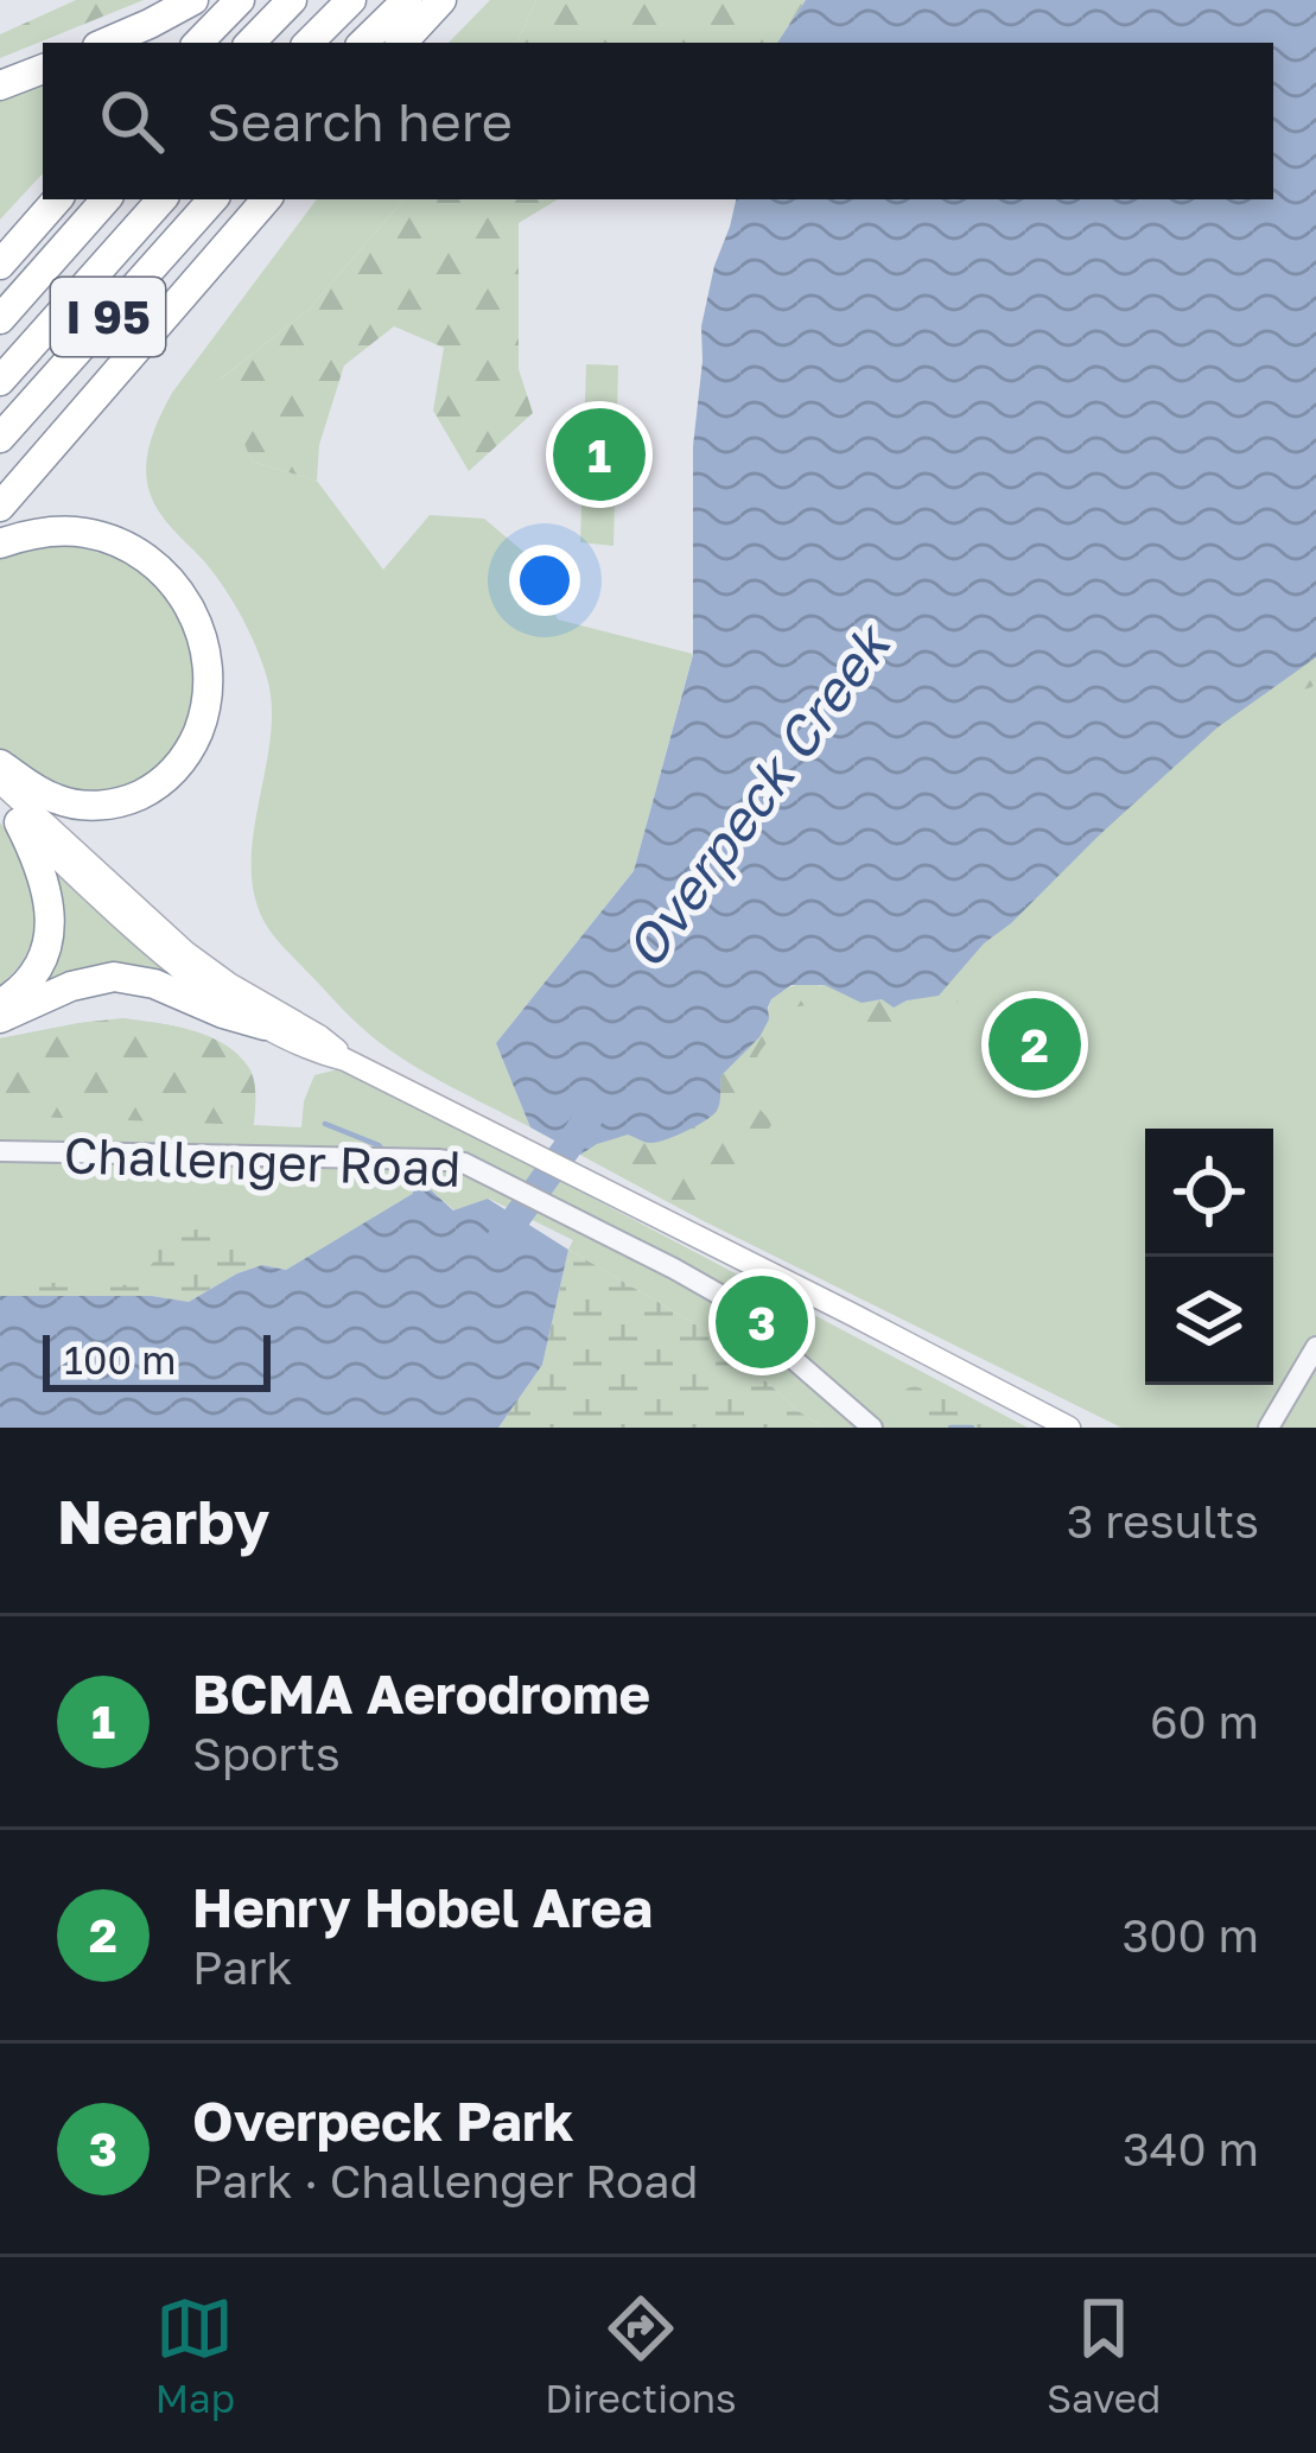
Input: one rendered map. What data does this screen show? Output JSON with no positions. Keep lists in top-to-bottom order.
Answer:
{
  "streets": {
    "highway": ["I 95"],
    "street": ["Challenger Road"]
  },
  "water": ["Overpeck Creek"],
  "scale_bar": "100 m",
  "page": {
    "search": "Search here",
    "pins": ["1", "2", "3"],
    "scale": "100 m",
    "heading": ["Nearby", "3 results"],
    "list": [
      {
        "mark": "1",
        "name": "BCMA Aerodrome",
        "note": "Sports",
        "value": "60 m"
      },
      {
        "mark": "2",
        "name": "Henry Hobel Area",
        "note": "Park",
        "value": "300 m"
      },
      {
        "mark": "3",
        "name": "Overpeck Park",
        "note": "Park · Challenger Road",
        "value": "340 m"
      }
    ],
    "nav": ["Map", "Directions", "Saved"]
  }
}
